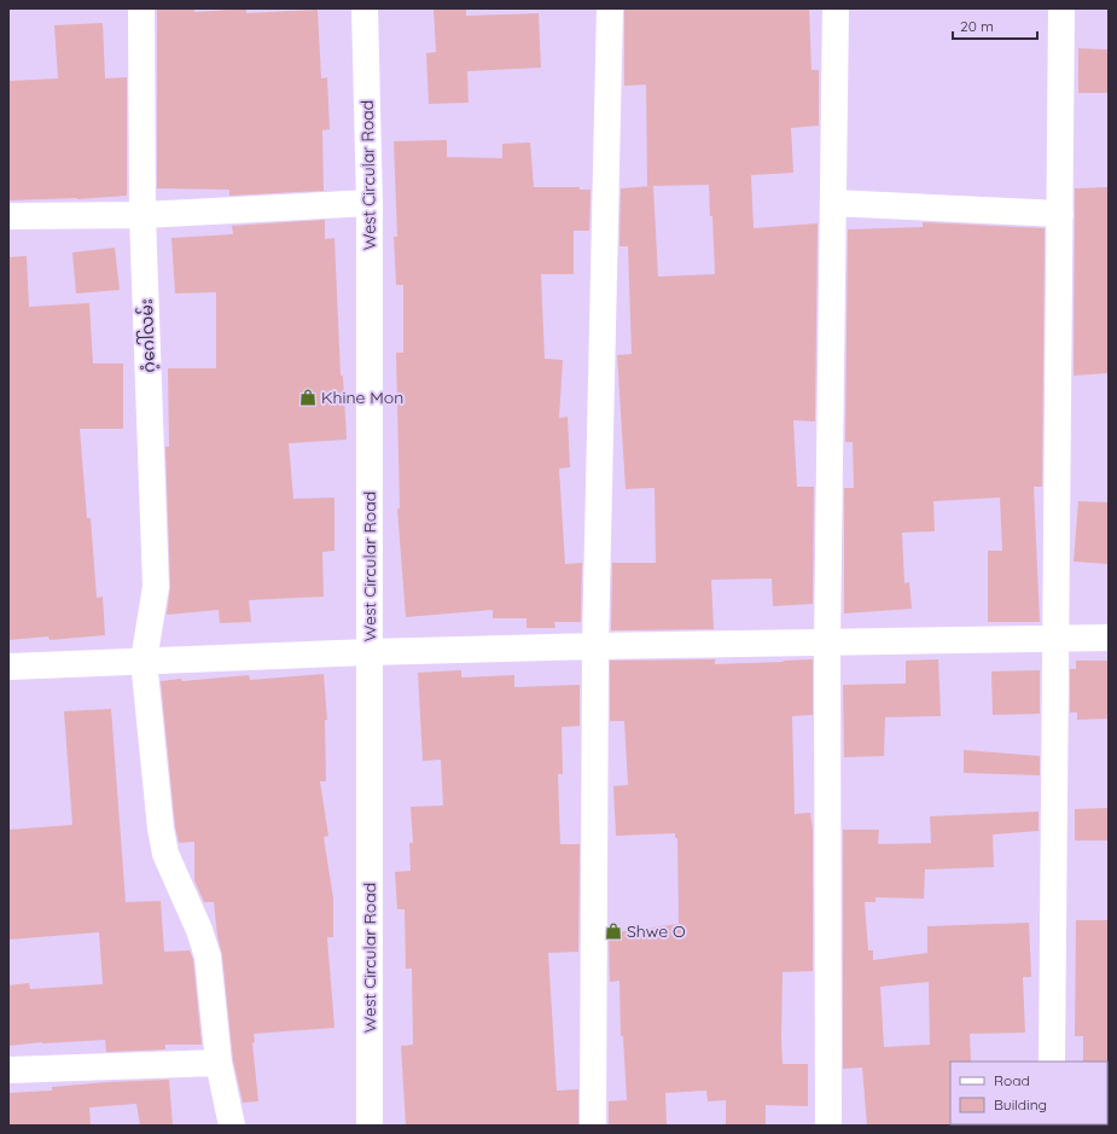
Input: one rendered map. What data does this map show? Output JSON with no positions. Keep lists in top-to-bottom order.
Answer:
{
  "streets": {
    "street": ["West Circular Road", "ဂံ့ဂေါ်လမ်း"]
  },
  "places": {
    "shop": ["Khine Mon", "Shwe O"]
  },
  "legend": ["Road", "Building"],
  "scale_bar": "20 m"
}
